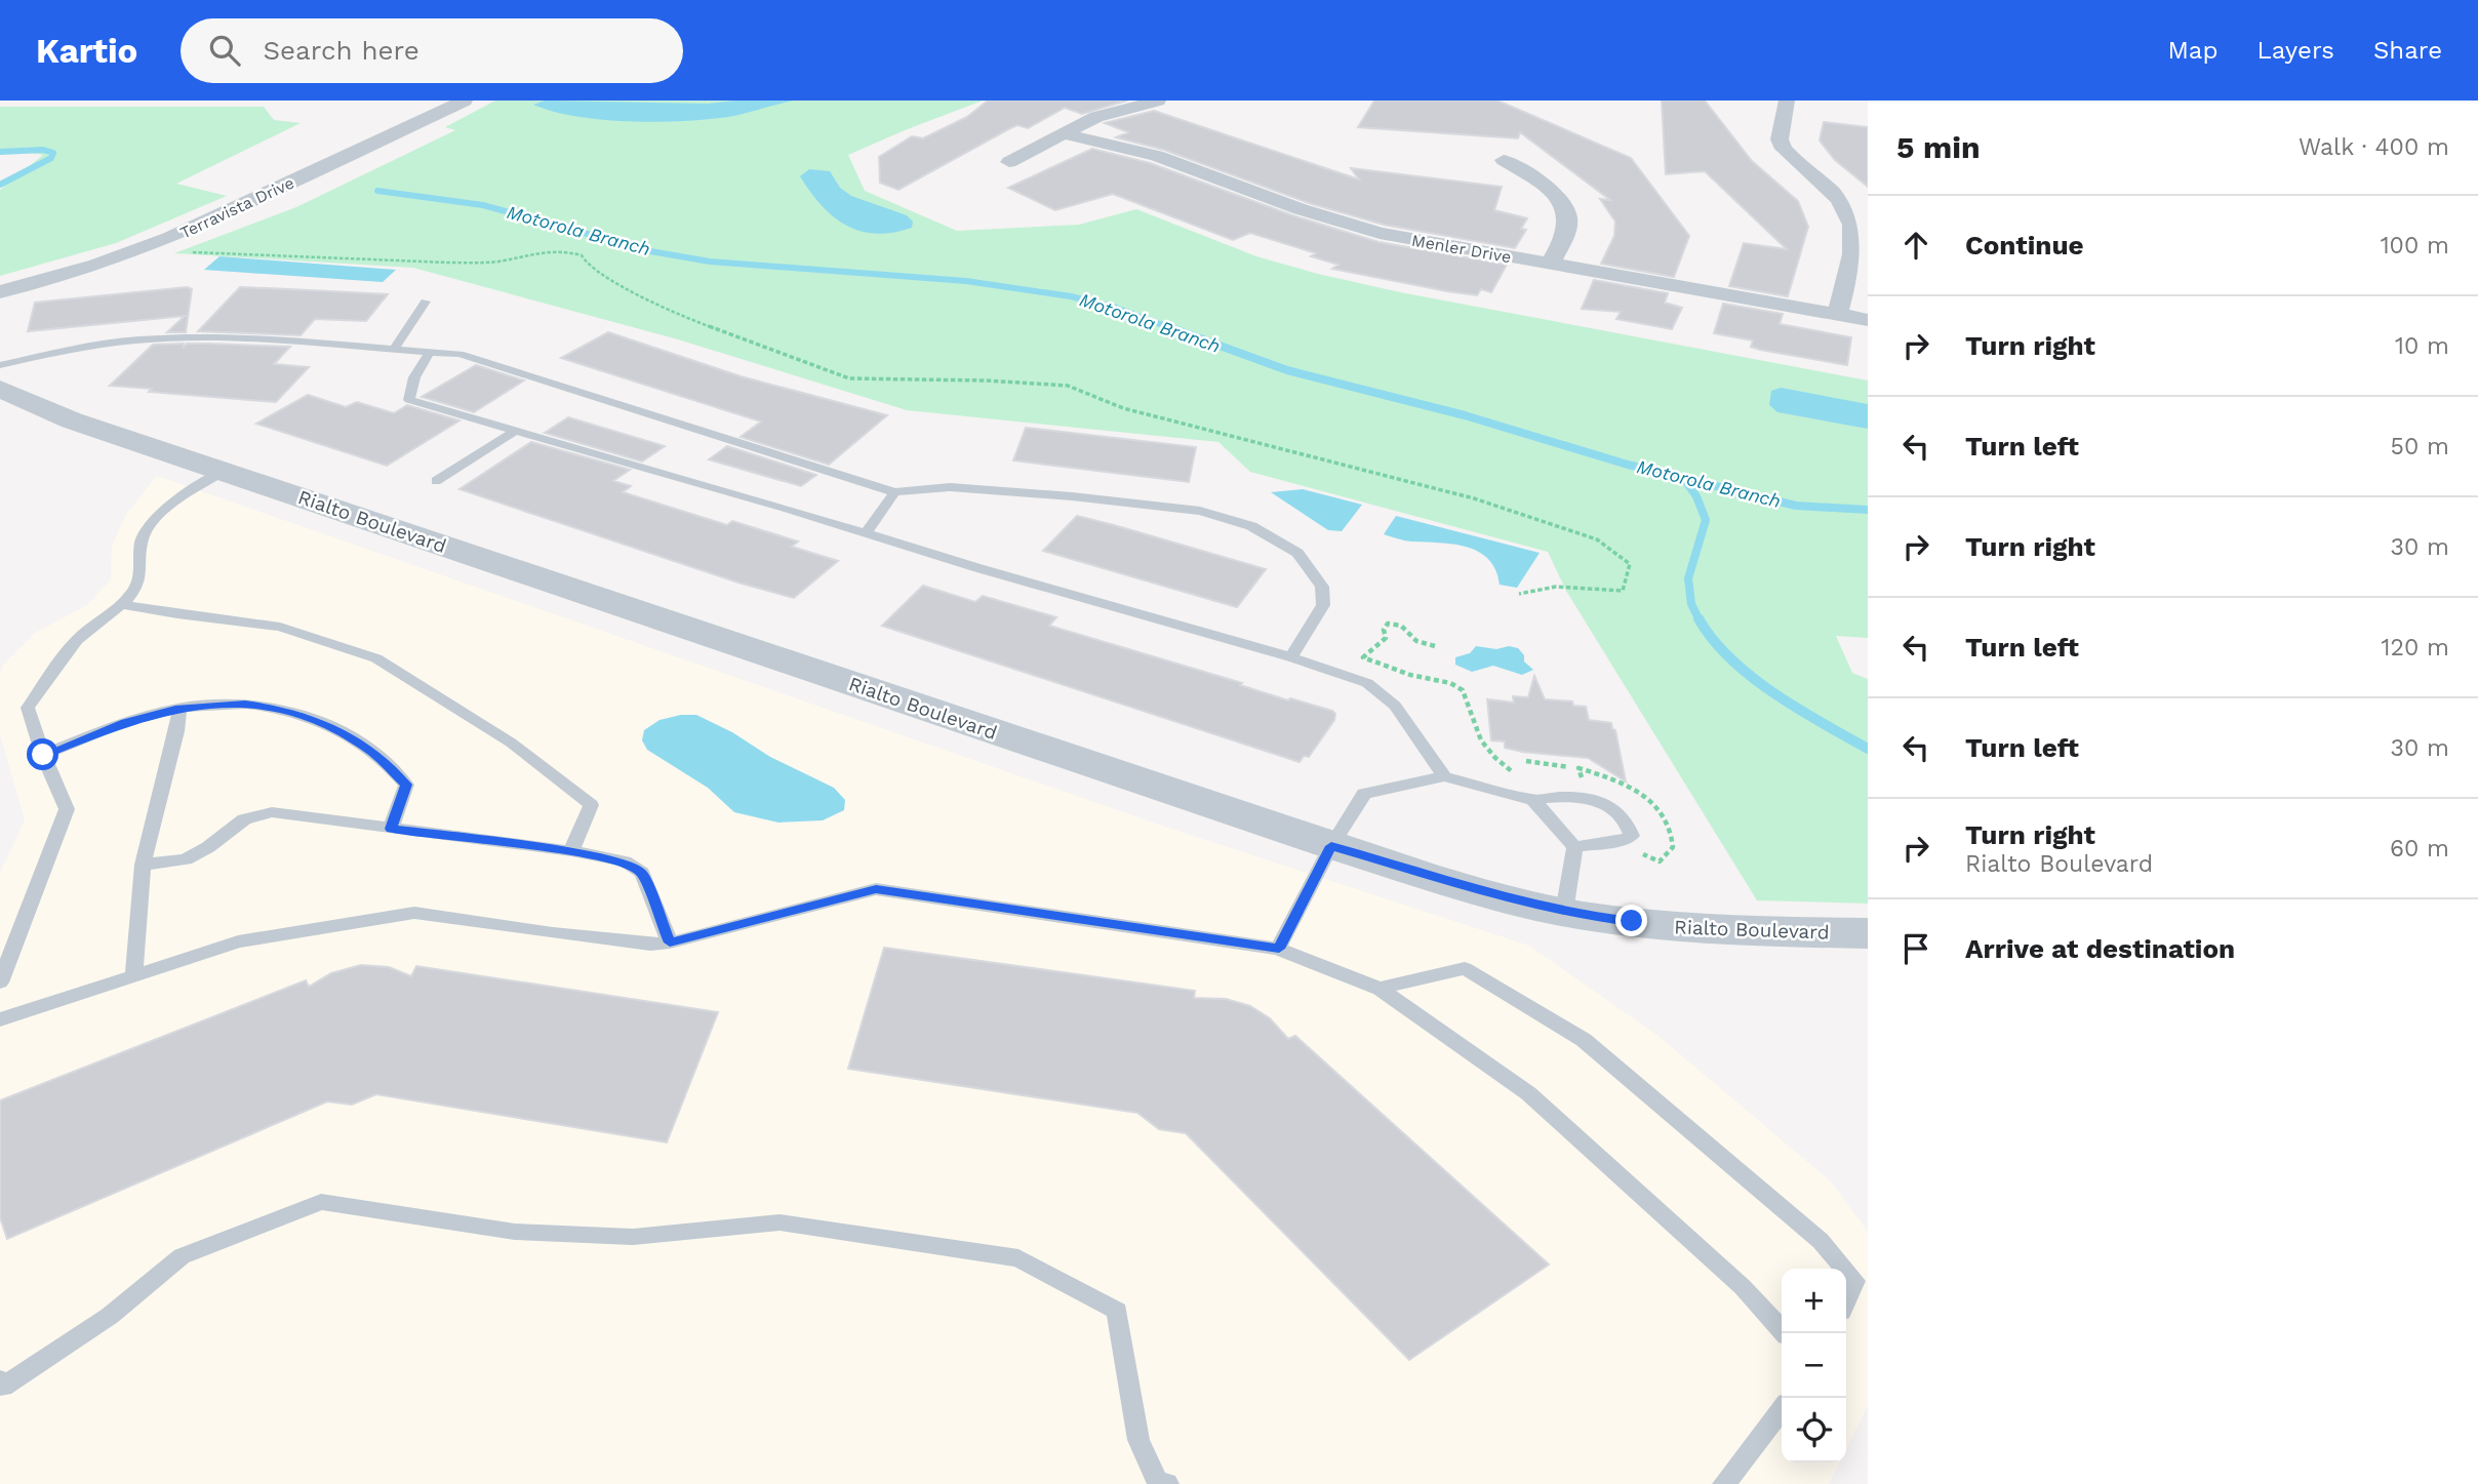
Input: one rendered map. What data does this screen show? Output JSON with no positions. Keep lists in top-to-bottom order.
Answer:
{
  "streets": {
    "street": ["Terravista Drive", "Menler Drive", "Rialto Boulevard"]
  },
  "water": ["Motorola Branch"],
  "page": {
    "header": "Kartio",
    "search": "Search here",
    "nav": ["Map", "Layers", "Share"],
    "heading": ["5 min", "Walk · 400 m"],
    "list": [
      ["Continue", "100 m"],
      ["Turn right", "10 m"],
      ["Turn left", "50 m"],
      ["Turn right", "30 m"],
      ["Turn left", "120 m"],
      ["Turn left", "30 m"],
      ["Turn right", "Rialto Boulevard", "60 m"],
      "Arrive at destination"
    ],
    "map_buttons": ["+", "−"]
  }
}
